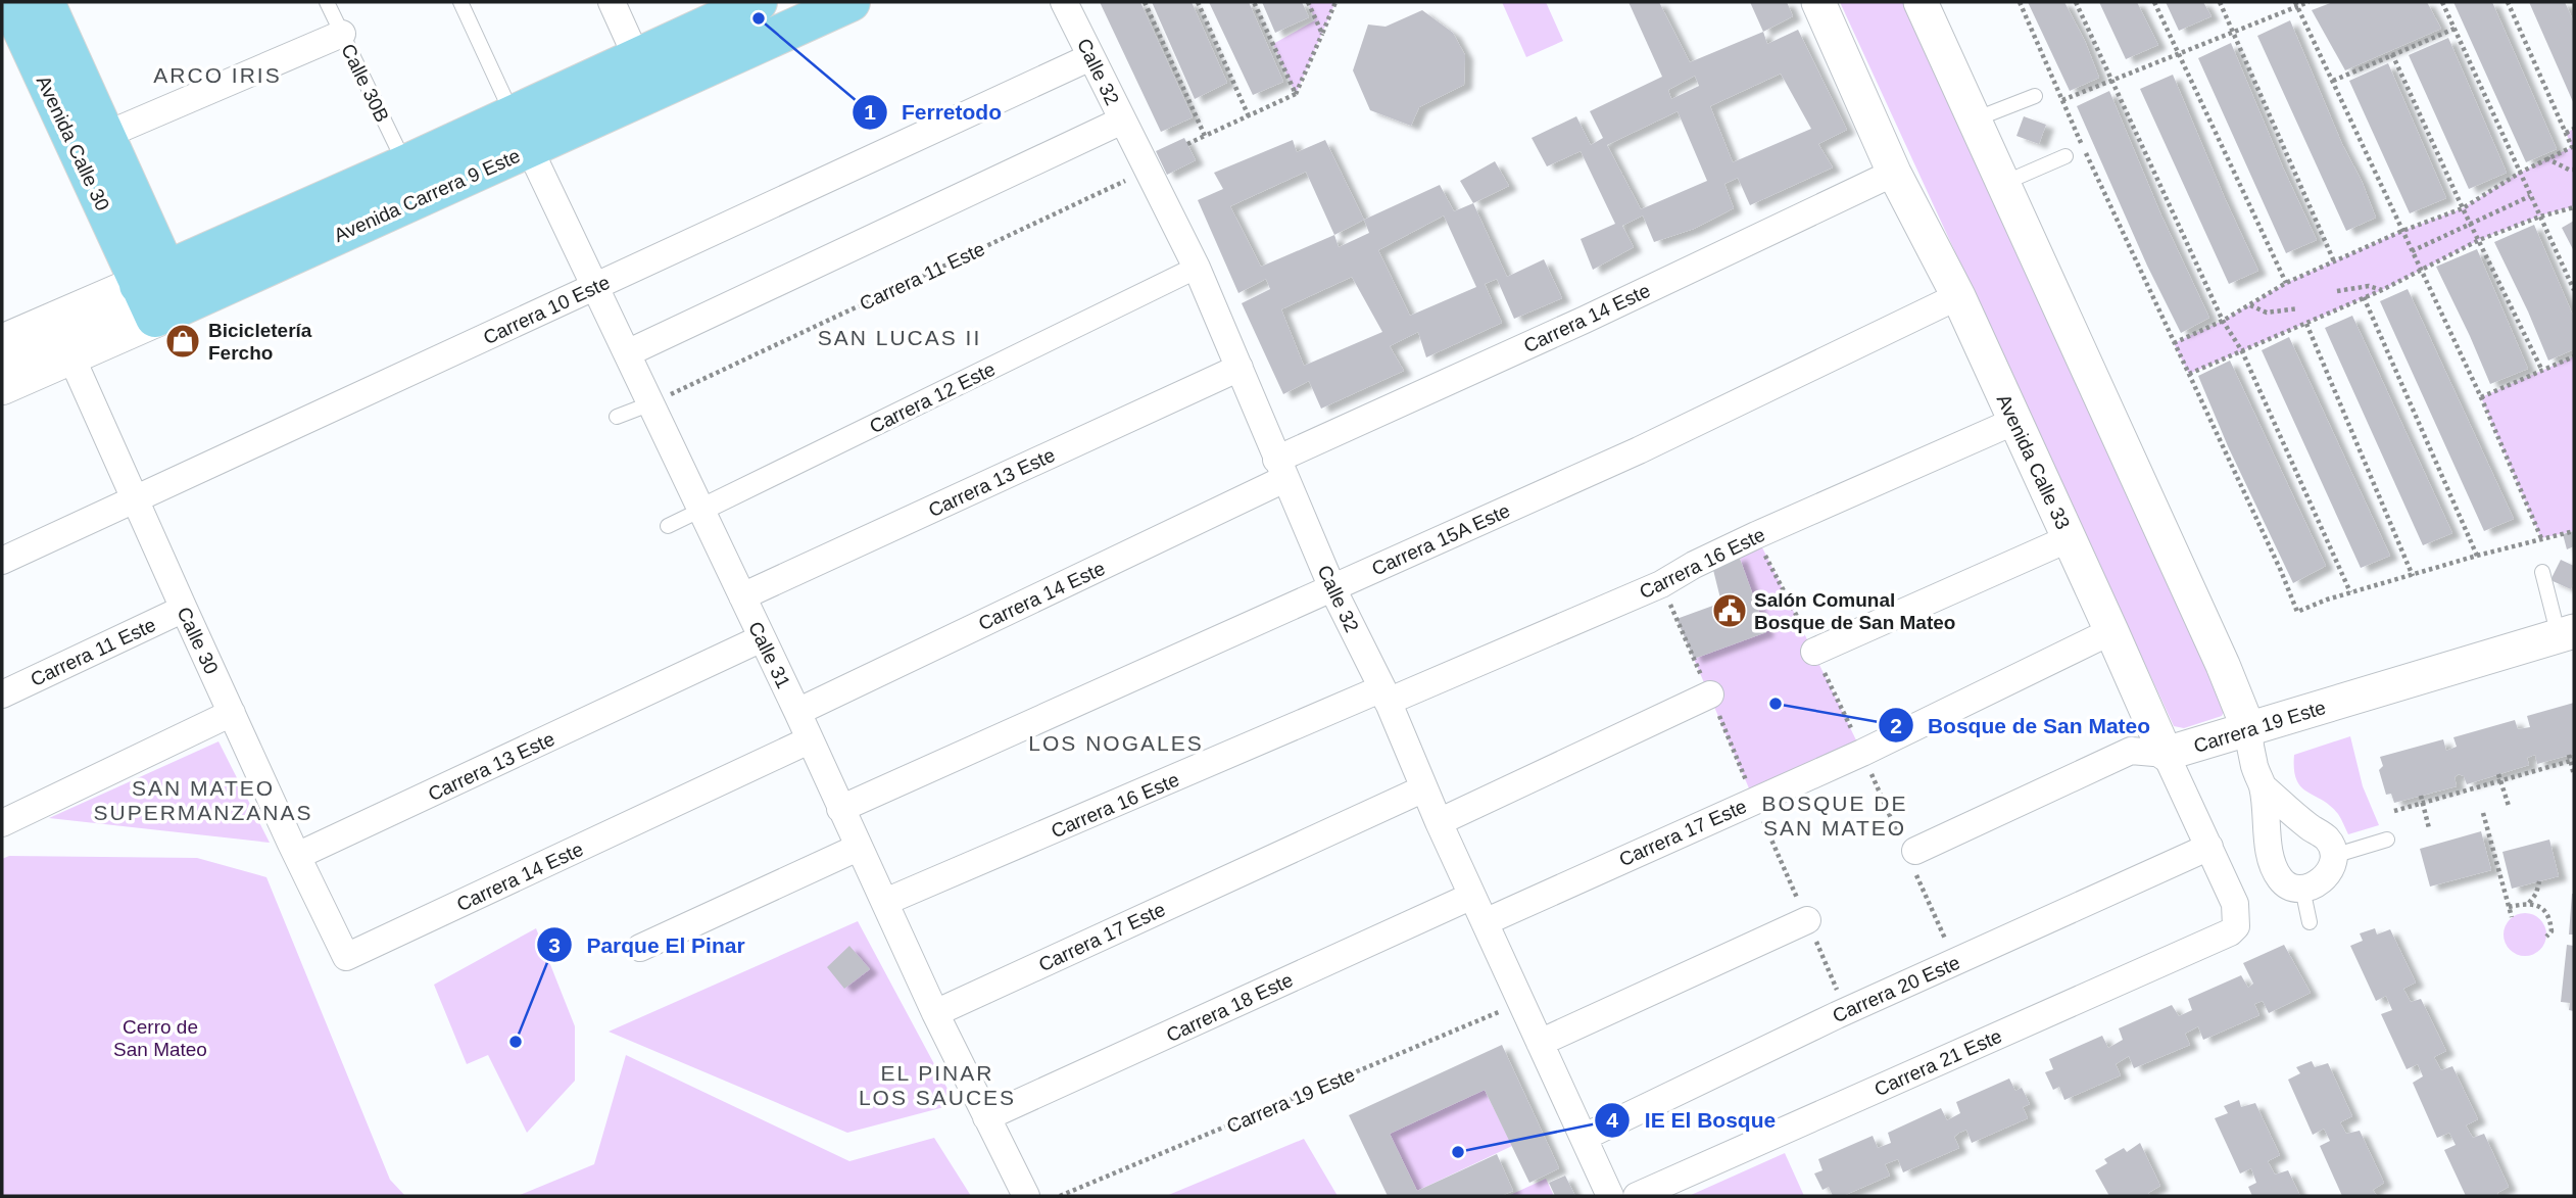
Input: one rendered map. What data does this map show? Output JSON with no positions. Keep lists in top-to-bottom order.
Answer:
{
  "streets": {
    "main road": ["Avenida Calle 30", "Avenida Carrera 9 Este"],
    "street": [
      "Calle 32",
      "Carrera 11 Este",
      "Carrera 10 Este",
      "Carrera 14 Este",
      "Carrera 12 Este",
      "Avenida Calle 33",
      "Carrera 13 Este",
      "Carrera 15A Este",
      "Carrera 16 Este",
      "Calle 30",
      "Calle 31",
      "Carrera 19 Este",
      "Carrera 17 Este",
      "Carrera 20 Este",
      "Carrera 18 Este",
      "Carrera 21 Este"
    ],
    "lane": ["Calle 30B"]
  },
  "crossings": [
    ["Calle 32", "Carrera 11 Este"],
    ["Calle 32", "Carrera 10 Este"],
    ["Calle 32", "Carrera 14 Este"],
    ["Calle 32", "Carrera 12 Este"],
    ["Calle 32", "Carrera 13 Este"],
    ["Calle 32", "Carrera 15A Este"],
    ["Calle 32", "Carrera 16 Este"],
    ["Calle 32", "Carrera 19 Este"],
    ["Calle 32", "Carrera 17 Este"],
    ["Calle 32", "Carrera 20 Este"],
    ["Calle 32", "Carrera 18 Este"],
    ["Calle 30B", "Avenida Carrera 9 Este"],
    ["Avenida Calle 30", "Avenida Carrera 9 Este"],
    ["Avenida Carrera 9 Este", "Calle 30"],
    ["Avenida Carrera 9 Este", "Calle 31"],
    ["Carrera 11 Este", "Calle 30"],
    ["Carrera 11 Este", "Calle 31"],
    ["Carrera 10 Este", "Calle 30"],
    ["Carrera 10 Este", "Calle 31"],
    ["Carrera 14 Este", "Avenida Calle 33"],
    ["Carrera 14 Este", "Calle 30"],
    ["Carrera 14 Este", "Calle 31"],
    ["Carrera 12 Este", "Calle 31"],
    ["Avenida Calle 33", "Carrera 15A Este"],
    ["Avenida Calle 33", "Carrera 16 Este"],
    ["Avenida Calle 33", "Carrera 19 Este"],
    ["Avenida Calle 33", "Carrera 17 Este"],
    ["Avenida Calle 33", "Carrera 20 Este"],
    ["Avenida Calle 33", "Carrera 21 Este"],
    ["Carrera 13 Este", "Calle 30"],
    ["Carrera 13 Este", "Calle 31"],
    ["Carrera 15A Este", "Calle 31"],
    ["Carrera 16 Este", "Calle 31"],
    ["Calle 31", "Carrera 17 Este"],
    ["Calle 31", "Carrera 18 Este"]
  ],
  "districts": [
    "ARCO IRIS",
    "SAN LUCAS II",
    "LOS NOGALES",
    "SAN MATEO SUPERMANZANAS",
    "BOSQUE DE SAN MATEO",
    "EL PINAR LOS SAUCES"
  ],
  "parks": ["Cerro de San Mateo"],
  "places": {
    "other": [
      "Ferretodo",
      "Bosque de San Mateo",
      "Parque El Pinar",
      "IE El Bosque"
    ],
    "shop": ["Bicicletería Fercho"],
    "public building": ["Salón Comunal Bosque de San Mateo"]
  }
}
